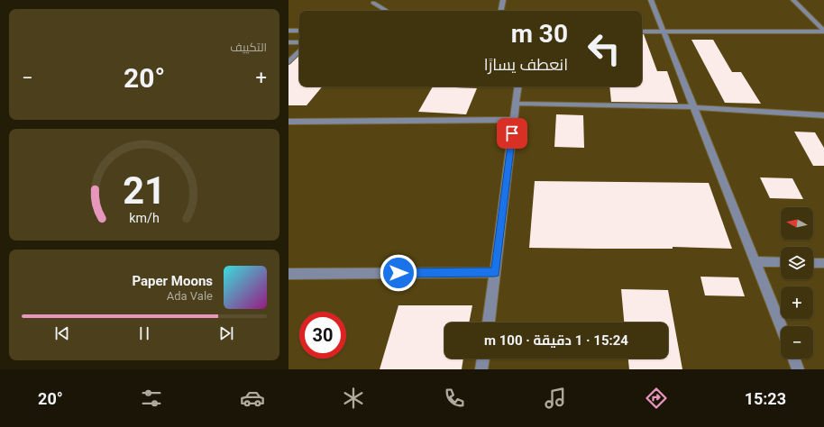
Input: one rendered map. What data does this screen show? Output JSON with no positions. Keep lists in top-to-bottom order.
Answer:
{
  "north": "left",
  "page": {
    "tile": "التكييف",
    "turn": ["30 m", "انعطف يسارًا"],
    "heat": ["−", "20°", "+"],
    "map_buttons": ["+", "−"],
    "song": ["Paper Moons", "Ada Vale"],
    "limit": "30",
    "trip": "15:24 · 1 دقيقة · 100 m",
    "tabs": ["15:23", "20°"],
    "gauge": ["21", "km/h"]
  }
}
